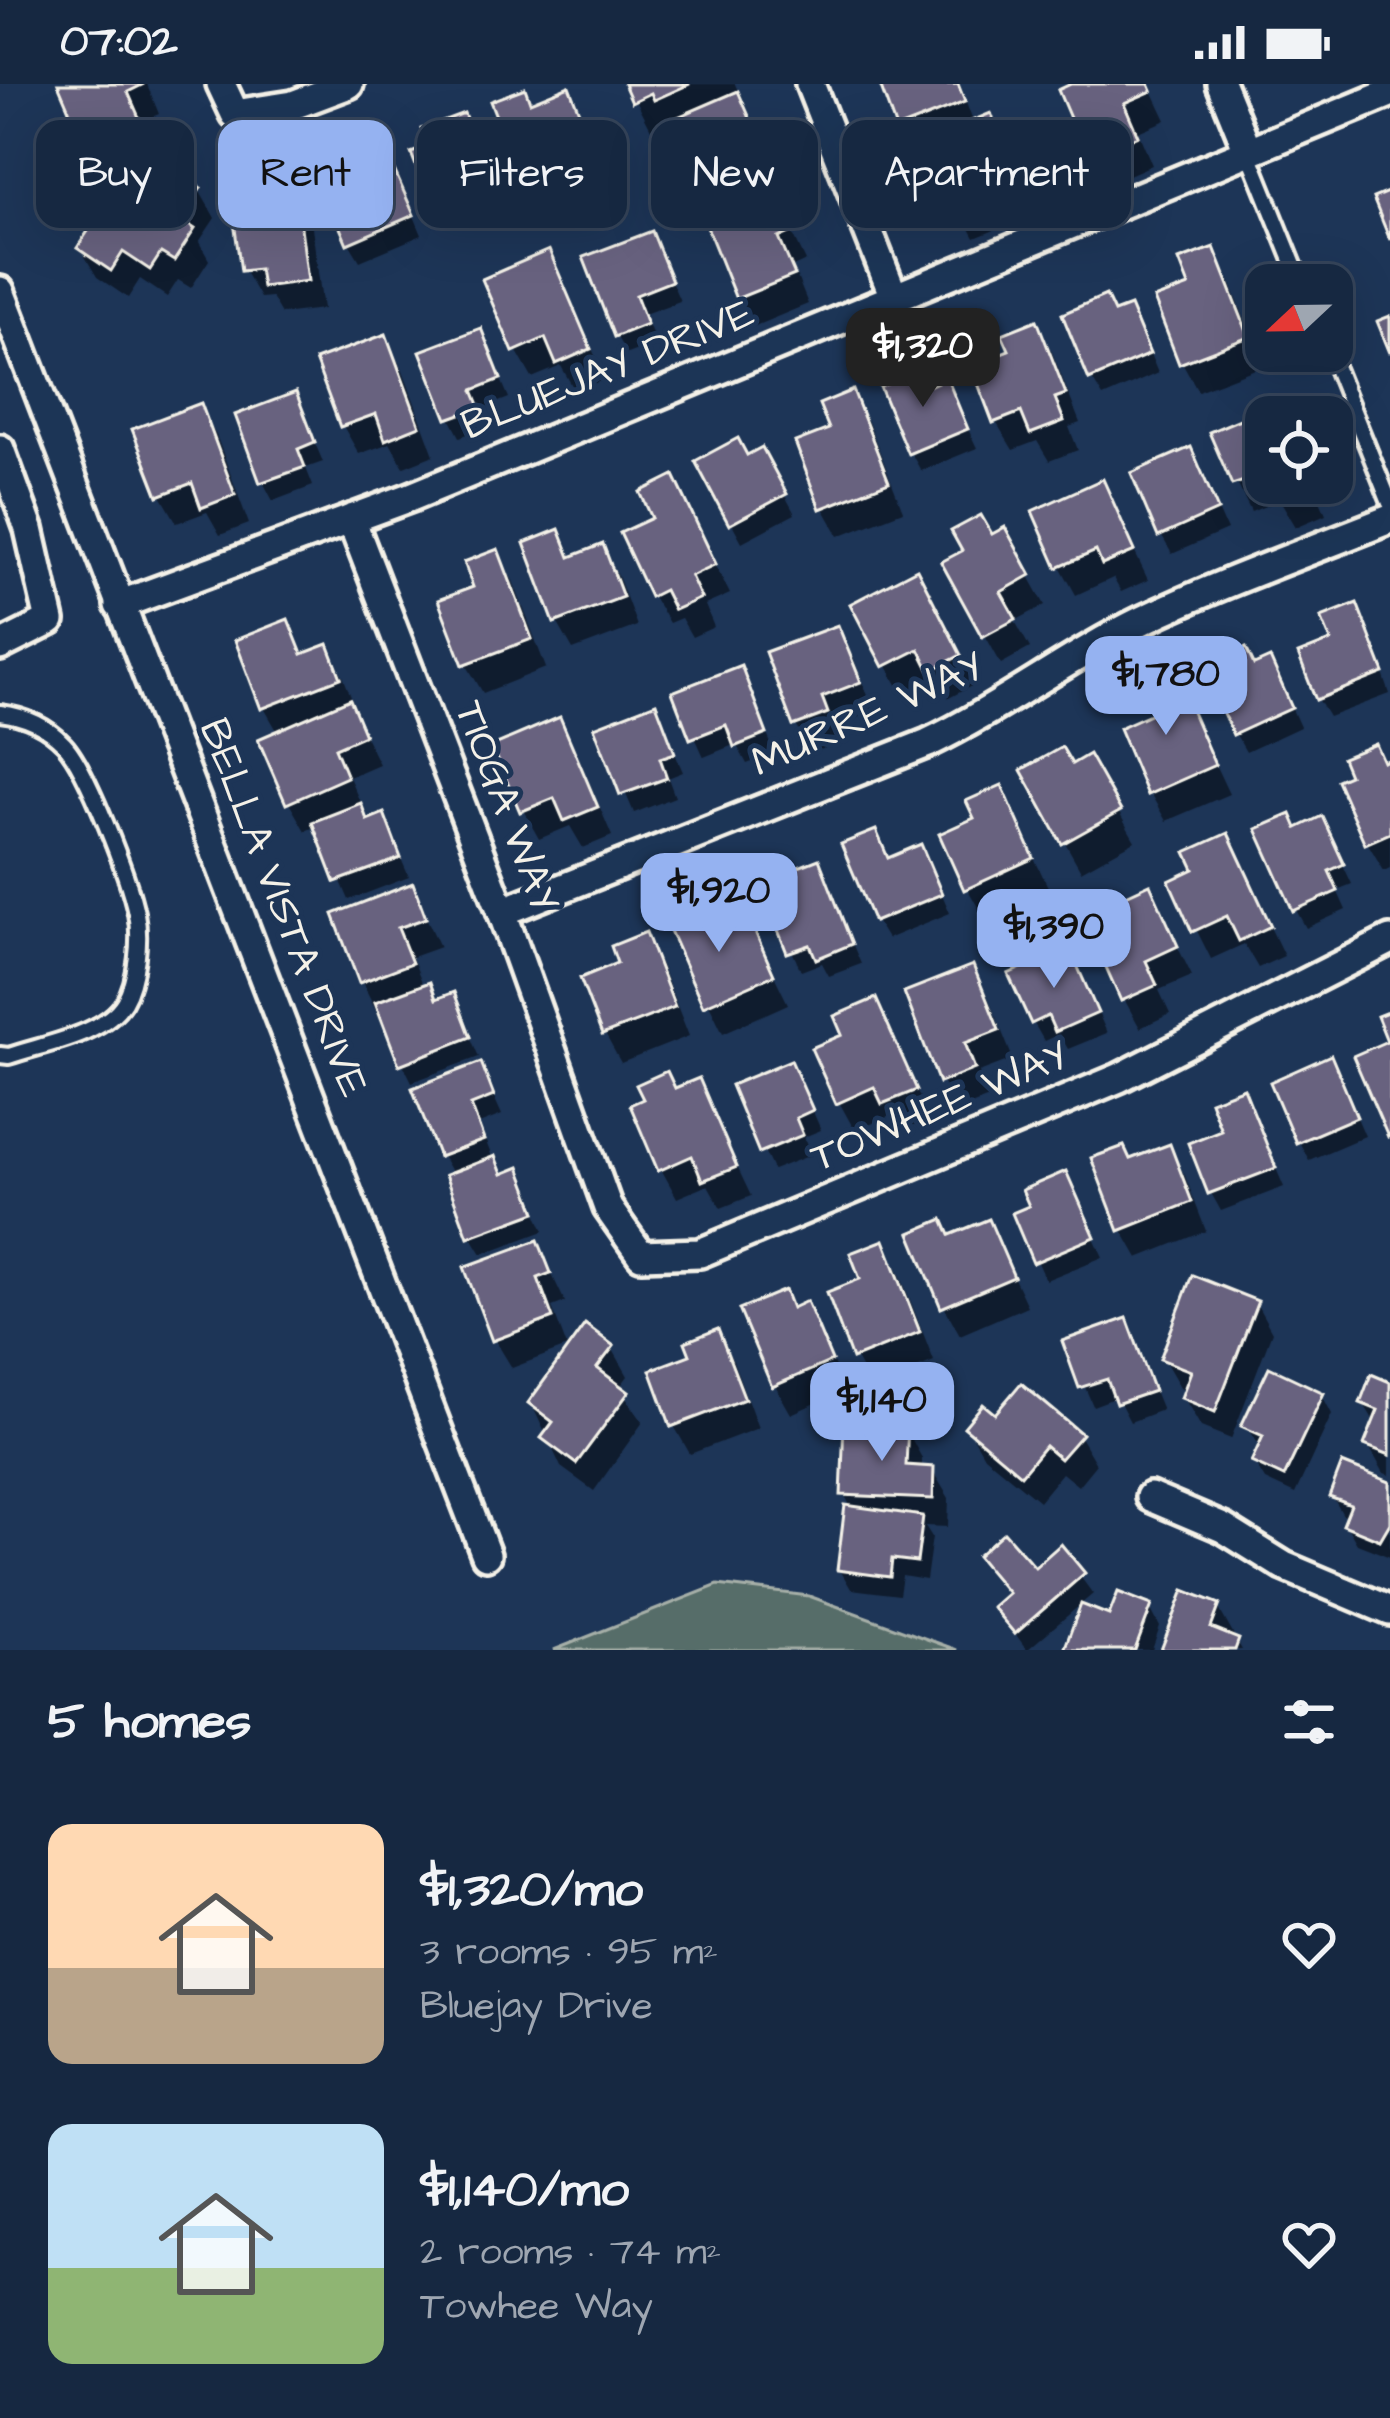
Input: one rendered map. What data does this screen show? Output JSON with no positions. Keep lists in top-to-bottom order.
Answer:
{
  "streets": {
    "street": [
      "BLUEJAY DRIVE",
      "MURRE WAY",
      "TIOGA WAY",
      "BELLA VISTA DRIVE",
      "TOWHEE WAY"
    ]
  },
  "crossings": [
    ["BLUEJAY DRIVE", "TIOGA WAY"],
    ["BLUEJAY DRIVE", "BELLA VISTA DRIVE"],
    ["MURRE WAY", "TIOGA WAY"],
    ["TIOGA WAY", "TOWHEE WAY"]
  ],
  "north": "left",
  "page": {
    "status": "07:02",
    "chip": [
      "Buy",
      "Rent",
      "Filters",
      "New",
      "Apartment"
    ],
    "price": [
      "$1,320",
      "$1,780",
      "$1,920",
      "$1,390",
      "$1,140"
    ],
    "heading": "5 homes",
    "list": [
      {
        "name": "$1,320/mo",
        "note": "3 rooms · 95 m² · Bluejay Drive"
      },
      {
        "name": "$1,140/mo",
        "note": "2 rooms · 74 m² · Towhee Way"
      }
    ]
  }
}
